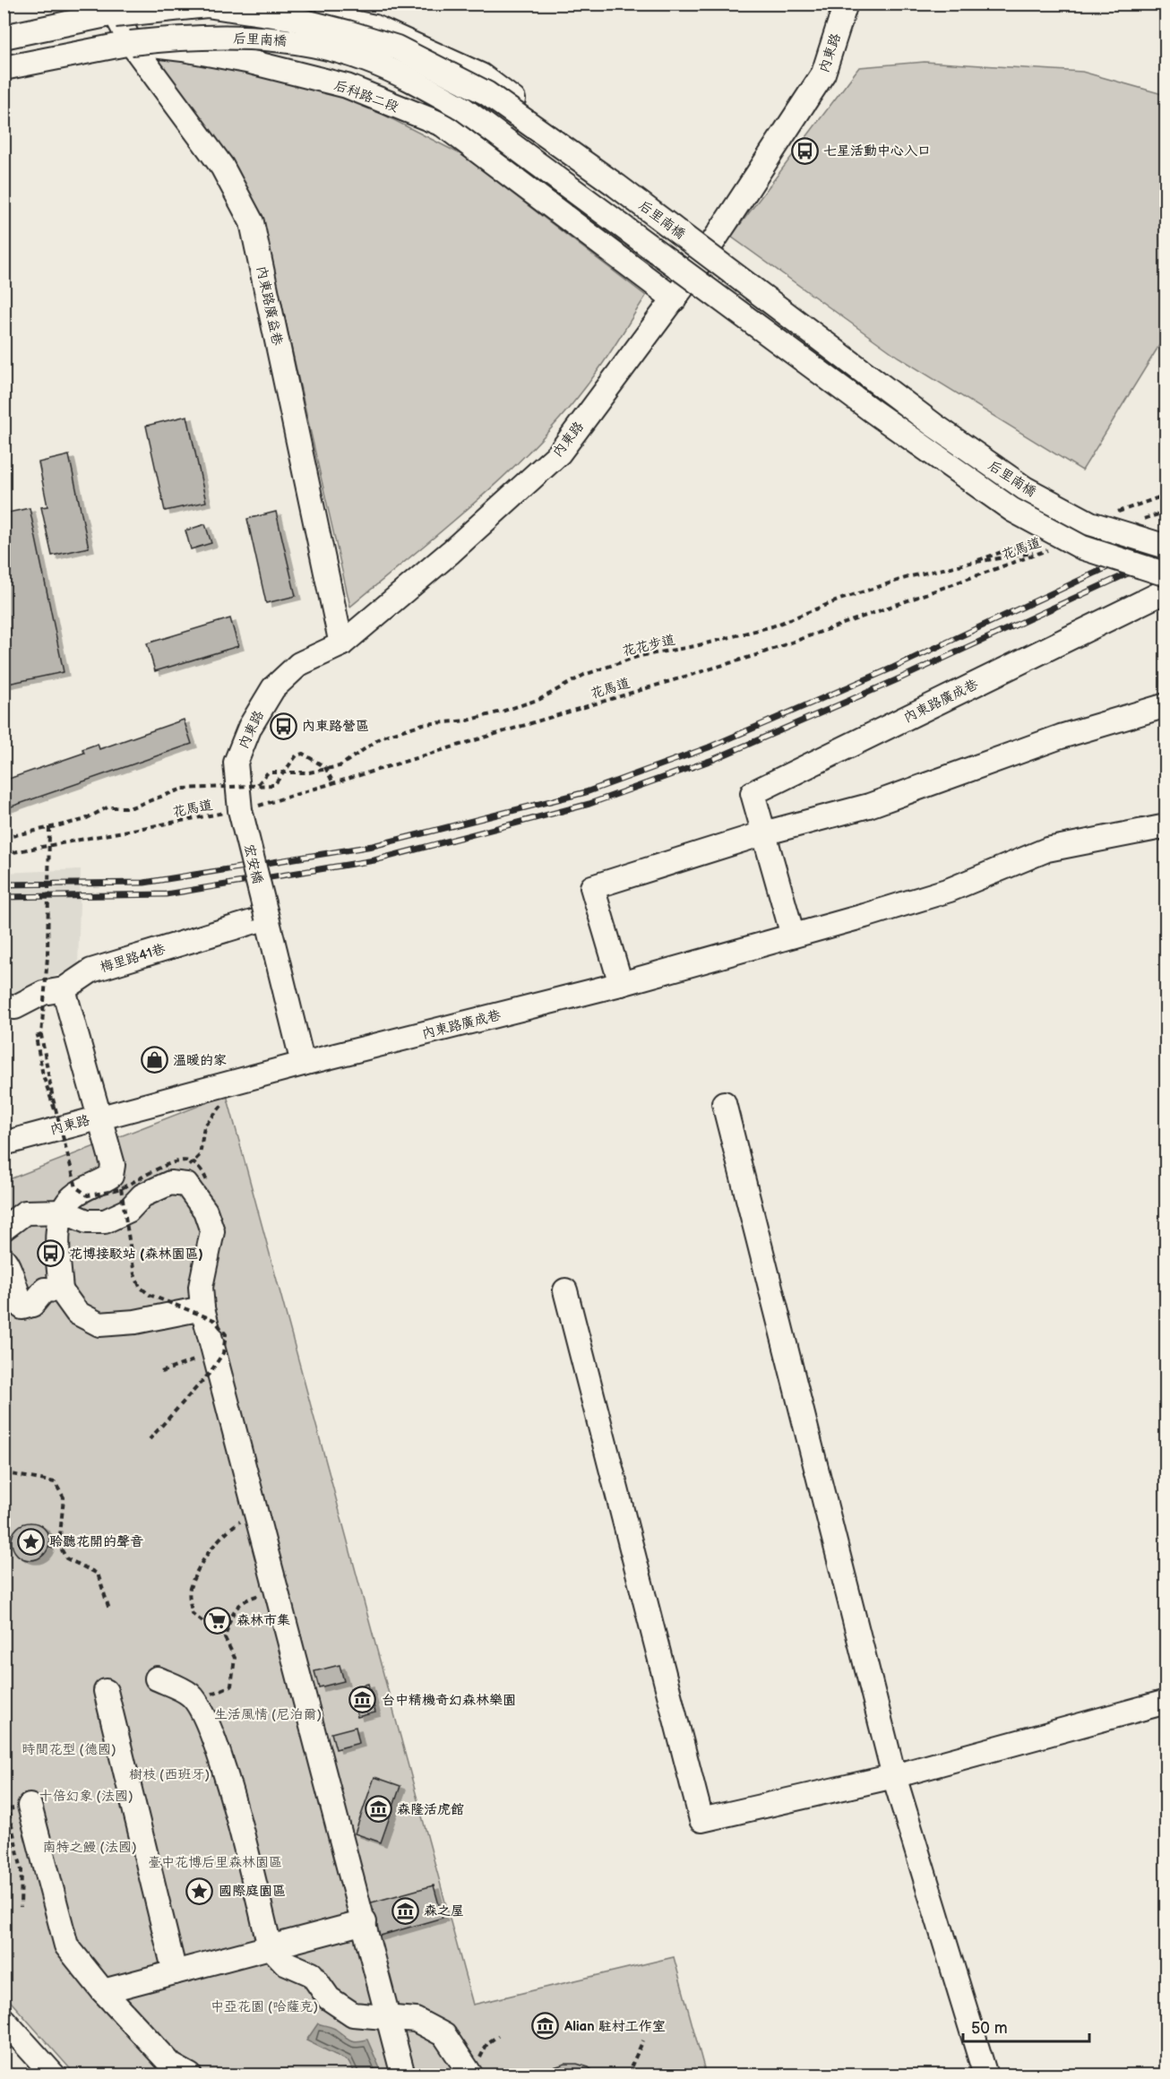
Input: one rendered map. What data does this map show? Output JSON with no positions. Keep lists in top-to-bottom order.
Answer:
{
  "streets": {
    "street": [
      "后里南橋",
      "內東路",
      "后科路二段",
      "內東路廣益巷",
      "內東路廣成巷",
      "宏安橋",
      "梅里路41巷"
    ],
    "path": ["花馬道", "花花步道"]
  },
  "crossings": [
    ["后里南橋", "后科路二段"],
    ["后里南橋", "內東路廣益巷"],
    ["內東路", "后科路二段"],
    ["內東路", "內東路廣益巷"],
    ["內東路", "花馬道"],
    ["內東路", "內東路廣成巷"],
    ["內東路", "宏安橋"],
    ["后科路二段", "內東路廣益巷"],
    ["花馬道", "花花步道"],
    ["花馬道", "宏安橋"],
    ["宏安橋", "梅里路41巷"]
  ],
  "parks": [
    "生活風情 (尼泊爾)",
    "時間花型 (德國)",
    "樹枝 (西班牙)",
    "十倍幻象 (法國)",
    "南特之鰻 (法國)",
    "臺中花博后里森林園區",
    "中亞花園 (哈薩克)"
  ],
  "places": {
    "bus stop": ["七星活動中心入口", "內東路營區", "花博接駁站 (森林園區)"],
    "shop": ["溫暖的家"],
    "place": ["聆聽花開的聲音", "國際庭園區"],
    "supermarket": ["森林市集"],
    "museum": [
      "台中精機奇幻森林樂園",
      "森隆活虎館",
      "森之屋",
      "Alian 駐村工作室"
    ]
  },
  "scale_bar": "50 m"
}
